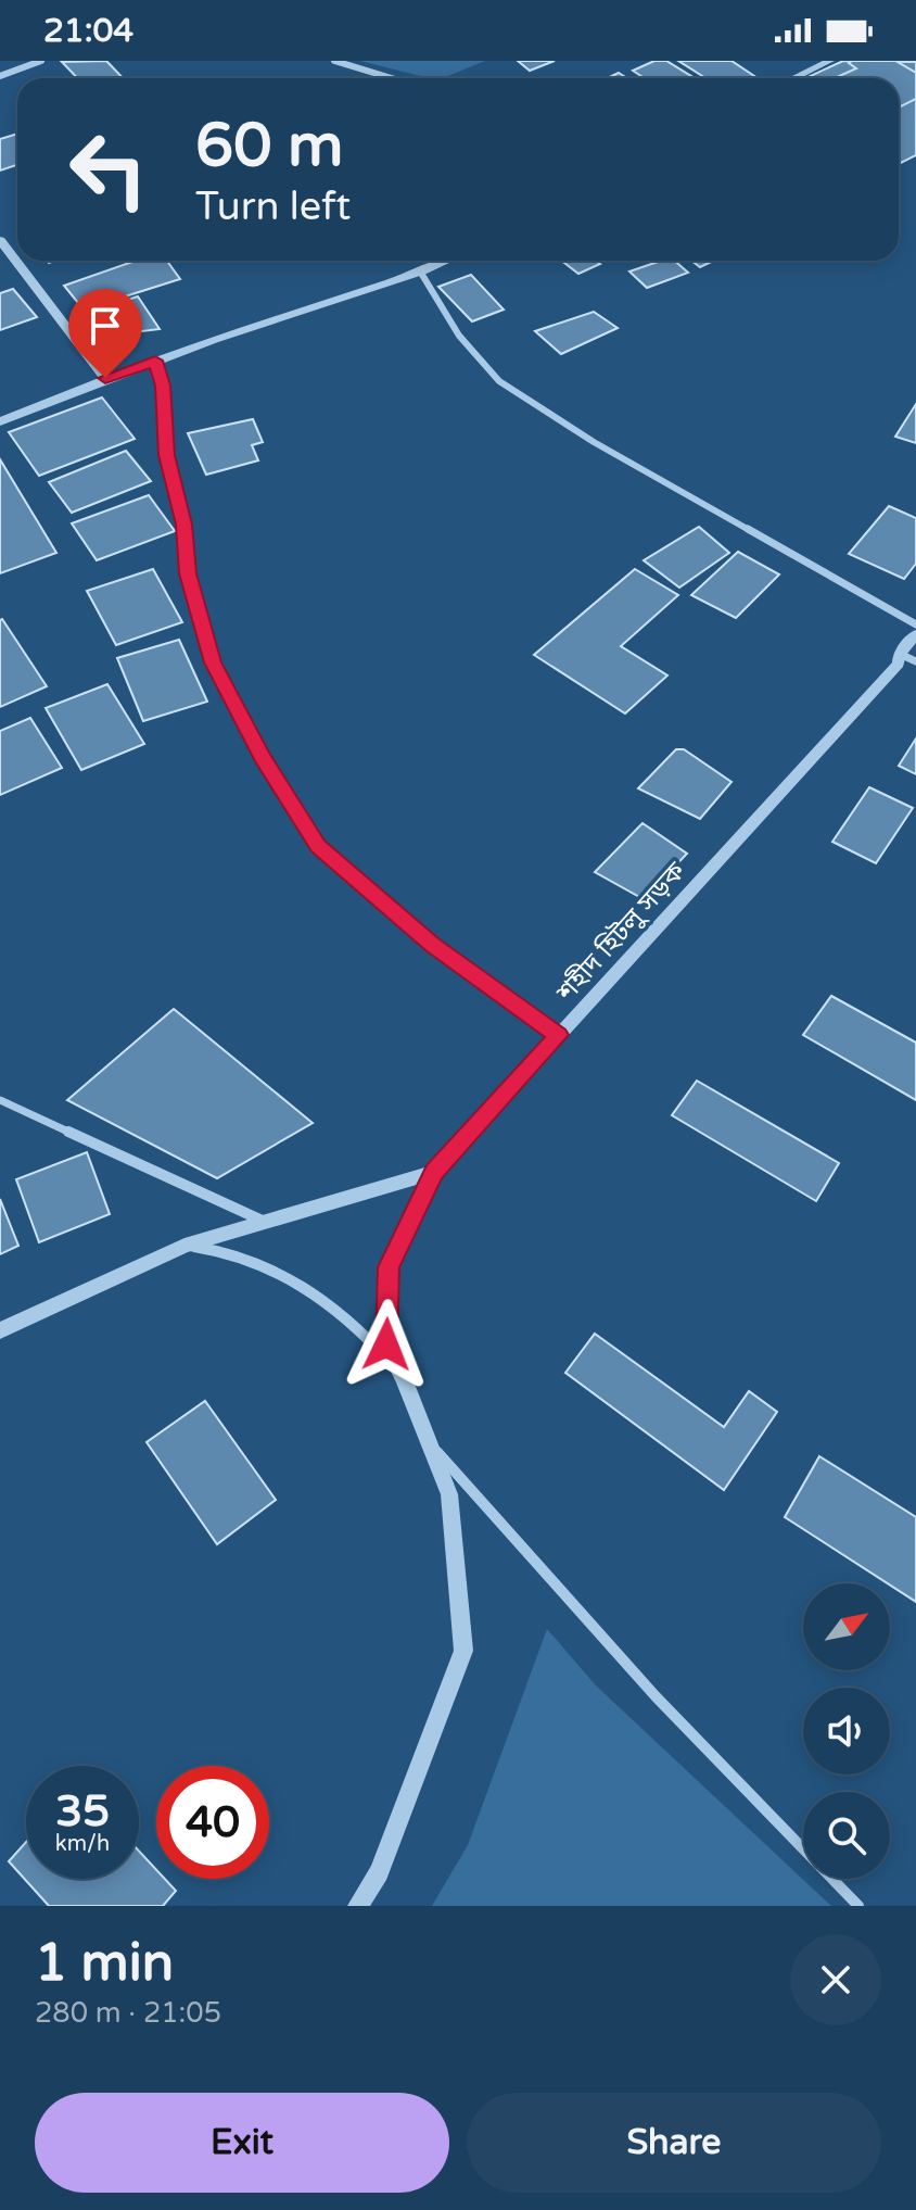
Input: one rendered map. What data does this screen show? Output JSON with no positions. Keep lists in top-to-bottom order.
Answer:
{
  "streets": {
    "street": ["শহীদ হিটলু সড়ক"]
  },
  "north": "top right",
  "page": {
    "status": "21:04",
    "turn": ["60 m", "Turn left"],
    "speed": "35 km/h",
    "limit": "40",
    "heading": ["1 min", "280 m · 21:05"],
    "buttons": ["Exit", "Share"]
  }
}
